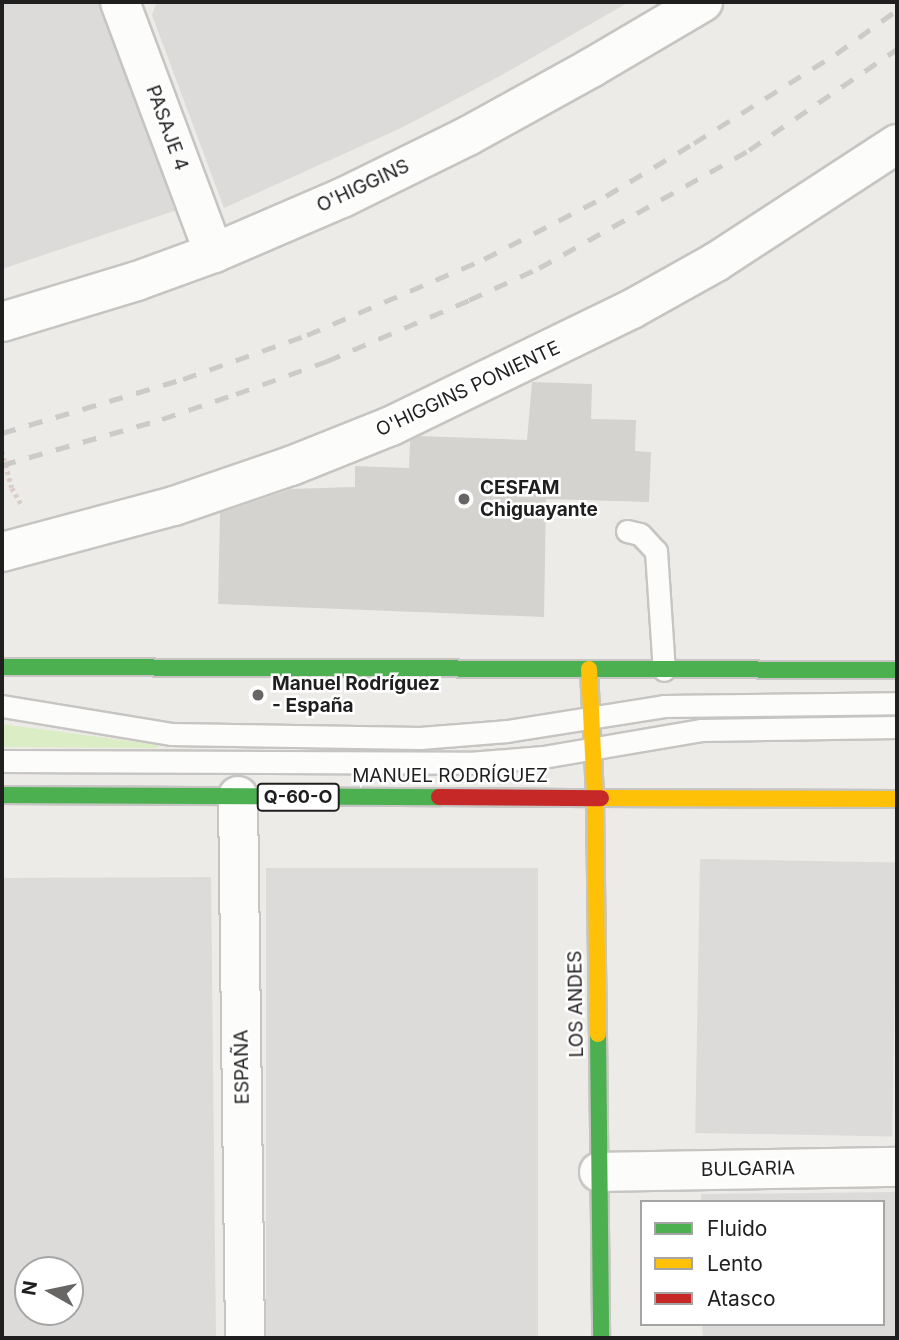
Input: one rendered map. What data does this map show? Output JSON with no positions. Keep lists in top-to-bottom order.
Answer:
{
  "streets": {
    "main road": ["MANUEL RODRÍGUEZ", "Q-60-O", "LOS ANDES"],
    "street": [
      "PASAJE 4",
      "O'HIGGINS",
      "O'HIGGINS PONIENTE",
      "ESPAÑA",
      "BULGARIA"
    ]
  },
  "crossings": [
    ["PASAJE 4", "O'HIGGINS"],
    ["MANUEL RODRÍGUEZ", "LOS ANDES"],
    ["MANUEL RODRÍGUEZ", "ESPAÑA"],
    ["LOS ANDES", "BULGARIA"]
  ],
  "places": ["CESFAM Chiguayante", "Manuel Rodríguez - España"],
  "legend": ["Fluido", "Lento", "Atasco"],
  "north": "left"
}
